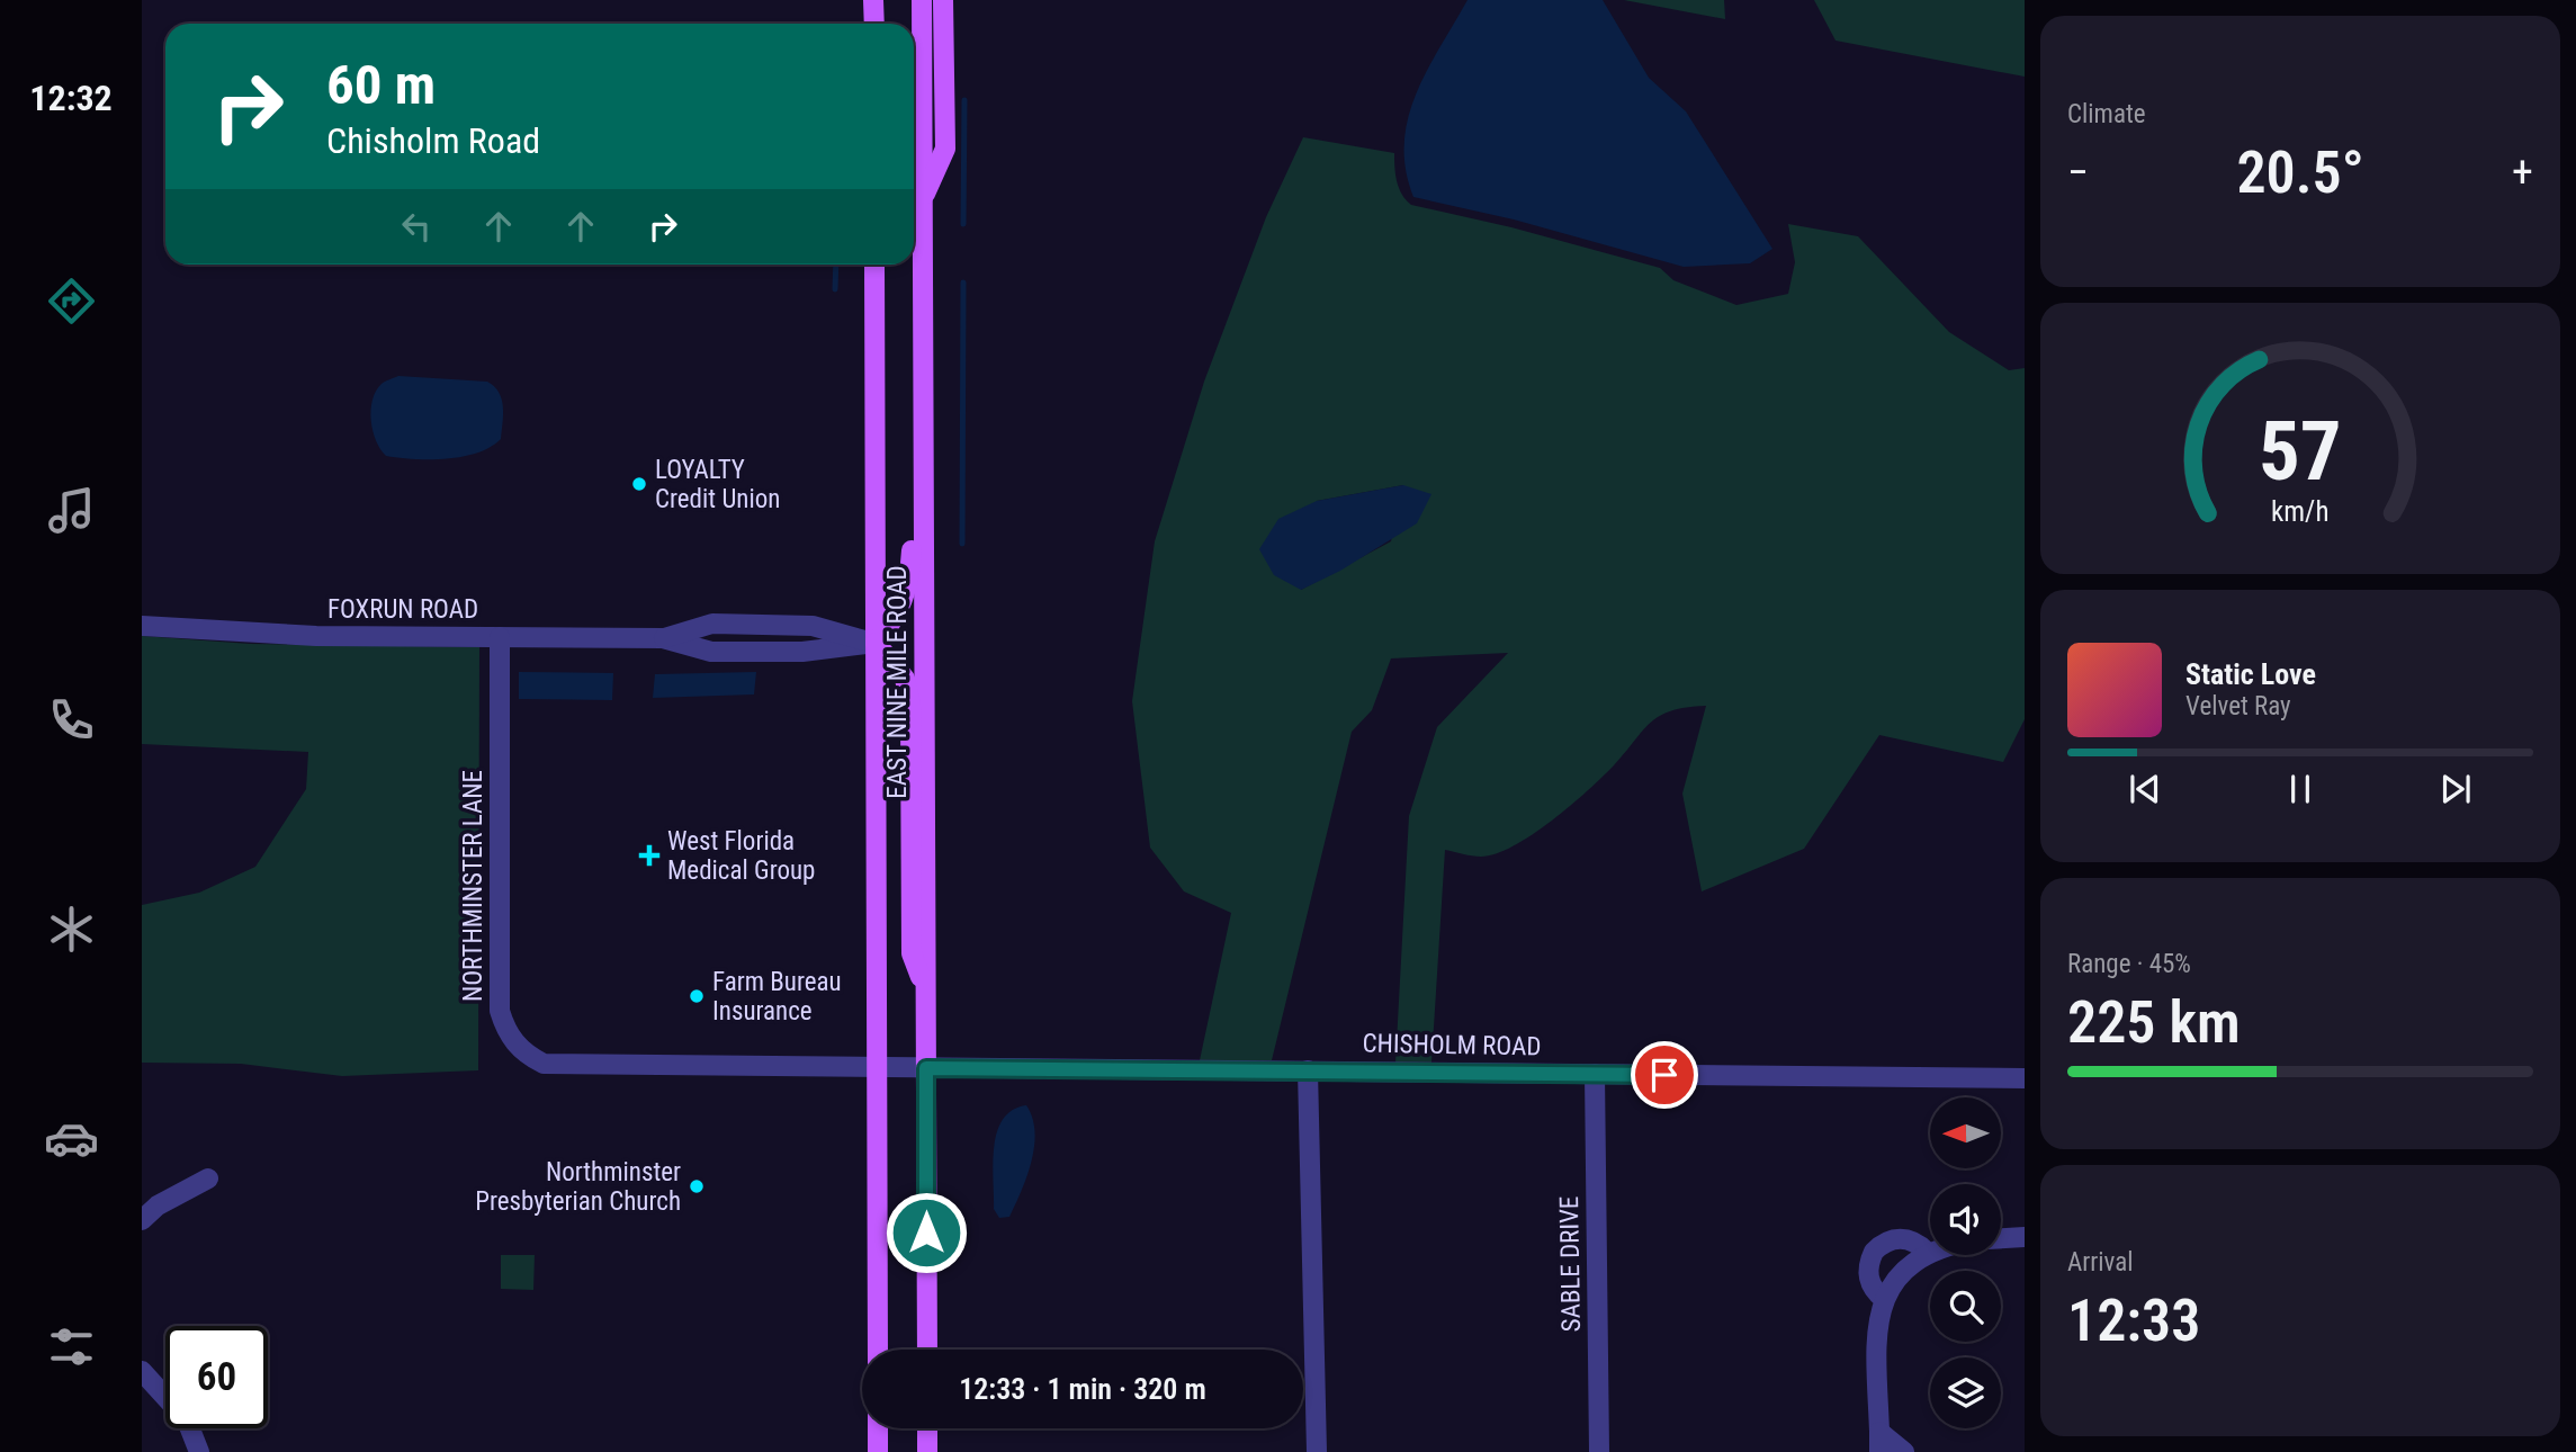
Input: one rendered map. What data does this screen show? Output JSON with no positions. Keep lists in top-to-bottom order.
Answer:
{
  "streets": {
    "main road": ["EAST NINE MILE ROAD"],
    "street": [
      "FOXRUN ROAD",
      "NORTHMINSTER LANE",
      "CHISHOLM ROAD",
      "SABLE DRIVE"
    ]
  },
  "crossings": [
    ["FOXRUN ROAD", "EAST NINE MILE ROAD"],
    ["FOXRUN ROAD", "NORTHMINSTER LANE"],
    ["EAST NINE MILE ROAD", "NORTHMINSTER LANE"],
    ["EAST NINE MILE ROAD", "CHISHOLM ROAD"],
    ["NORTHMINSTER LANE", "CHISHOLM ROAD"],
    ["CHISHOLM ROAD", "SABLE DRIVE"]
  ],
  "places": {
    "other": ["LOYALTY Credit Union", "Farm Bureau Insurance", "Northminster Presbyterian Church"],
    "health": ["West Florida Medical Group"]
  },
  "north": "left",
  "page": {
    "tabs": "12:32",
    "tile": [
      "Climate",
      ["Range · 45%", "225 km"],
      ["Arrival", "12:33"]
    ],
    "turn": ["60 m", "Chisholm Road"],
    "heat": ["−", "20.5°", "+"],
    "song": ["Static Love", "Velvet Ray"],
    "limit": "60",
    "trip": "12:33 · 1 min · 320 m",
    "gauge": ["57", "km/h"]
  }
}
